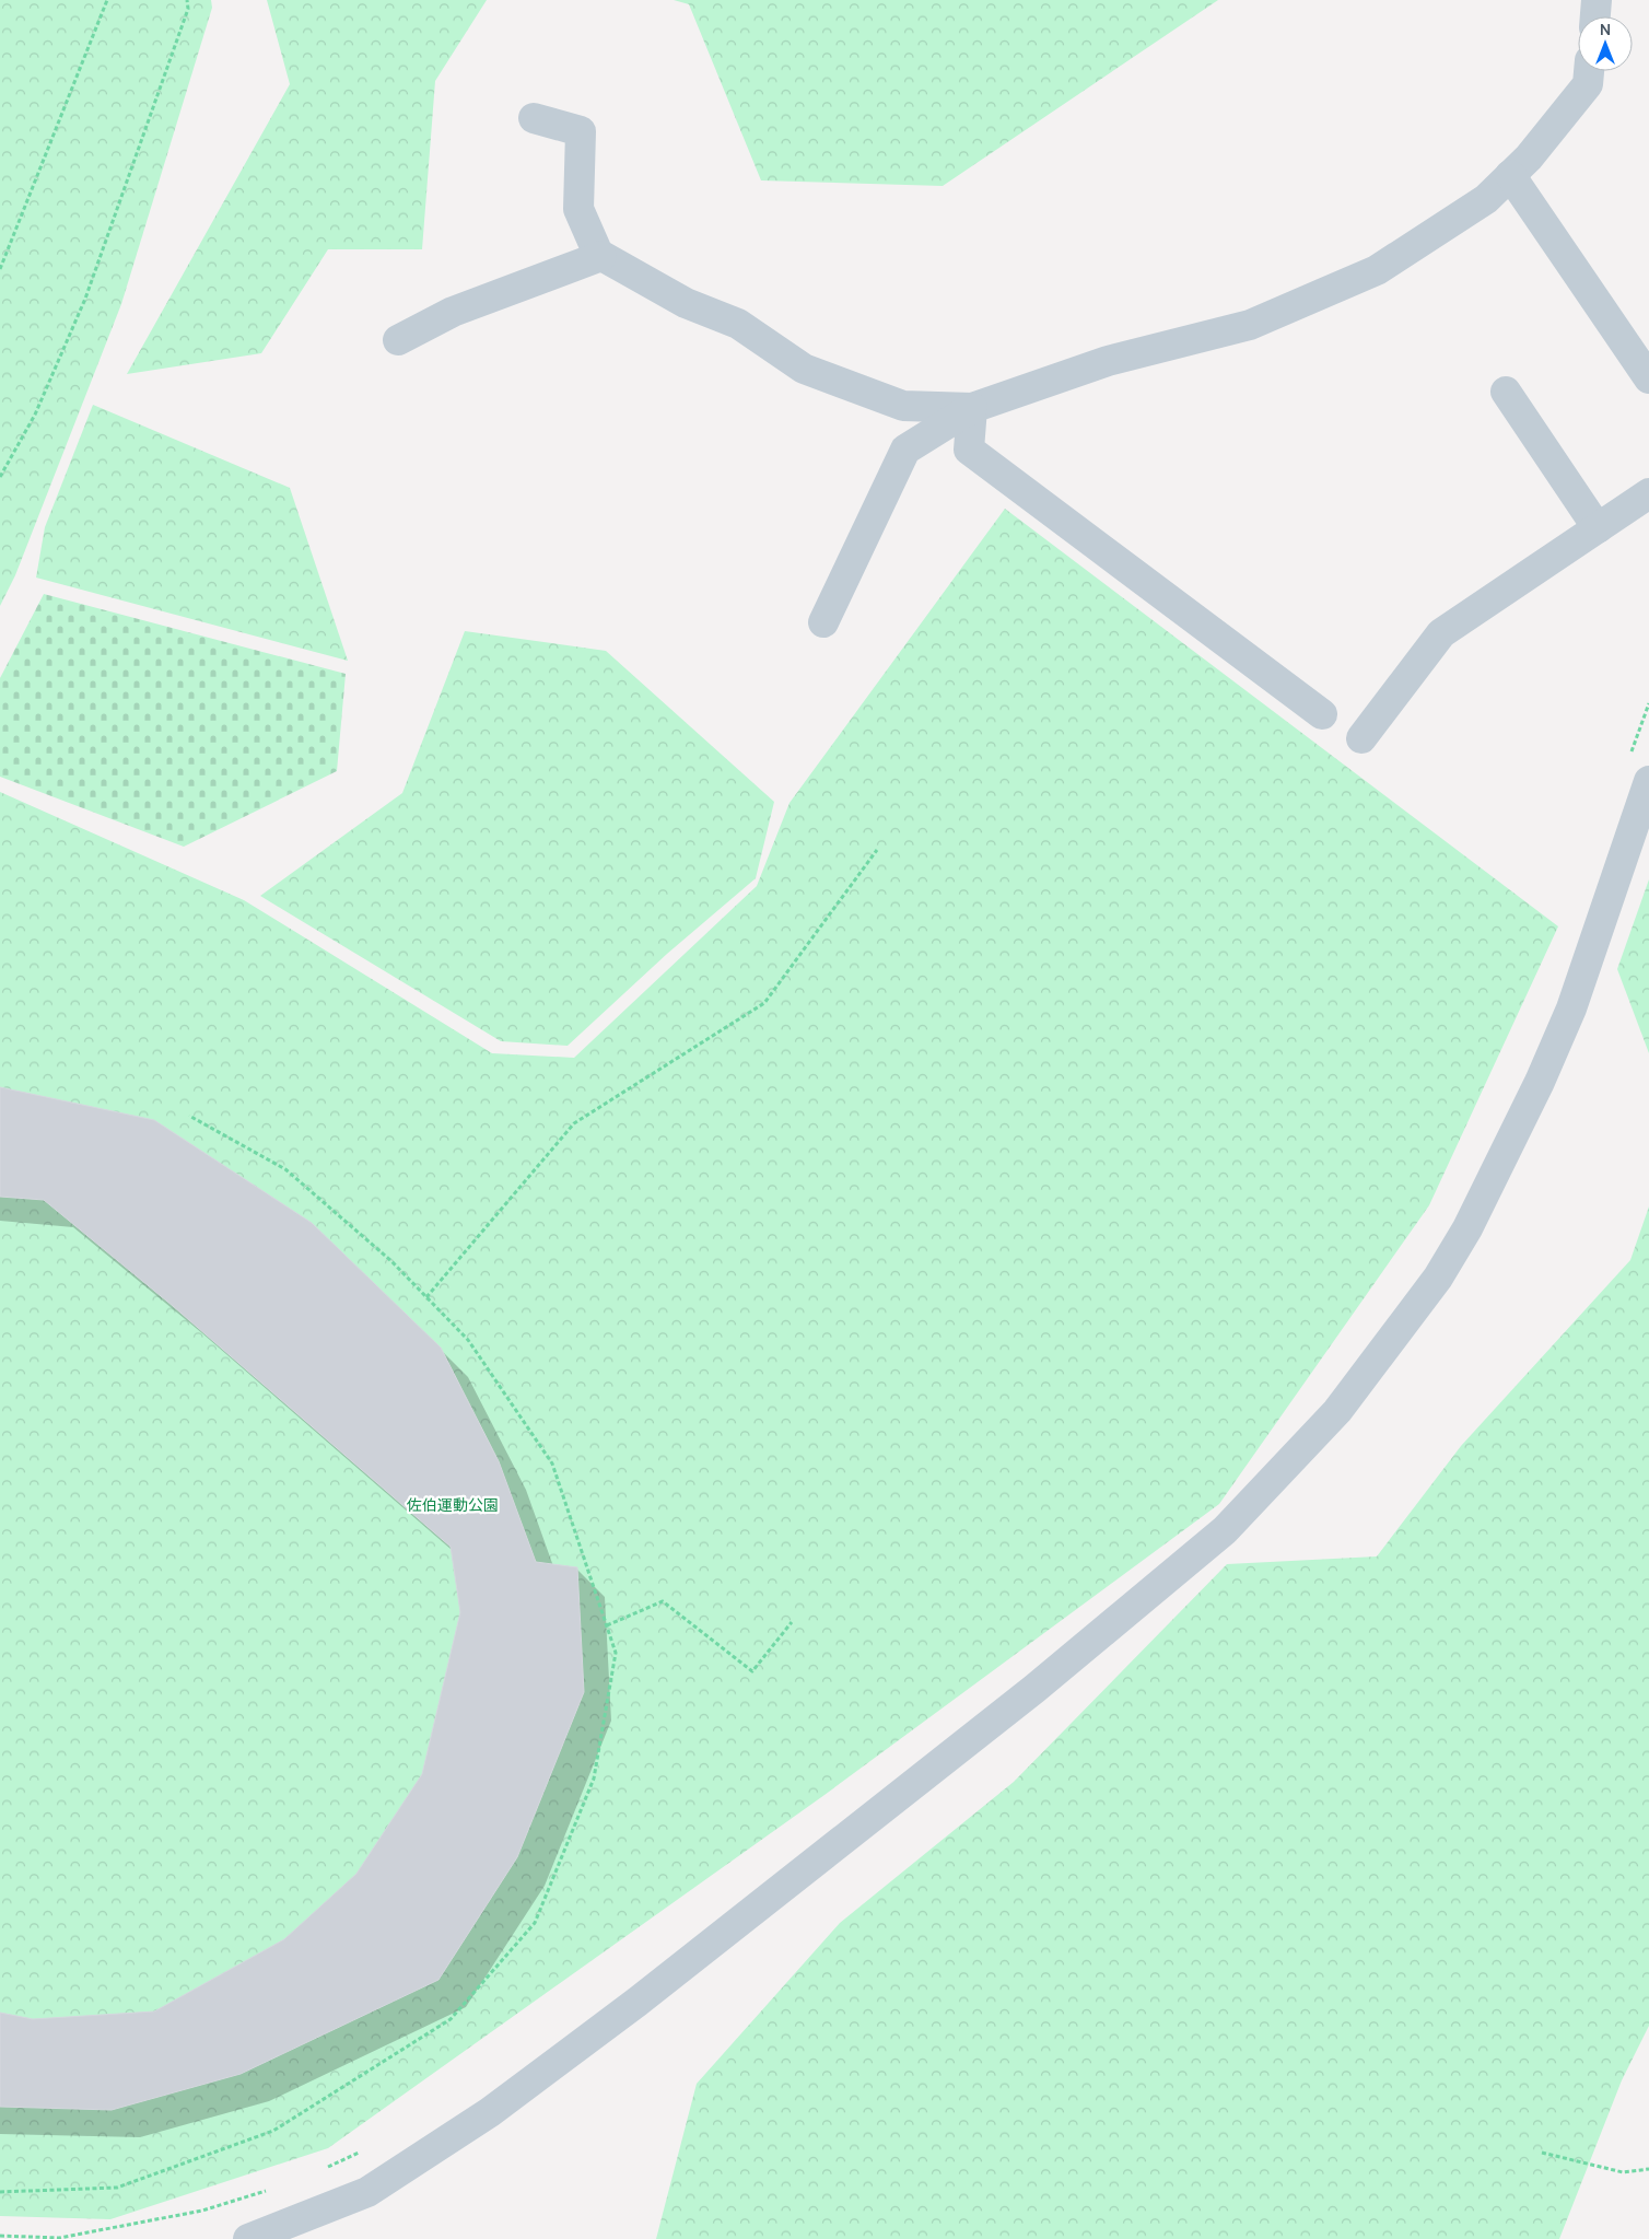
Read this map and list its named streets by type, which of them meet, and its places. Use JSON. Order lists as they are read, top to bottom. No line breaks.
{"parks":["佐伯運動公園"],"north":"top"}
